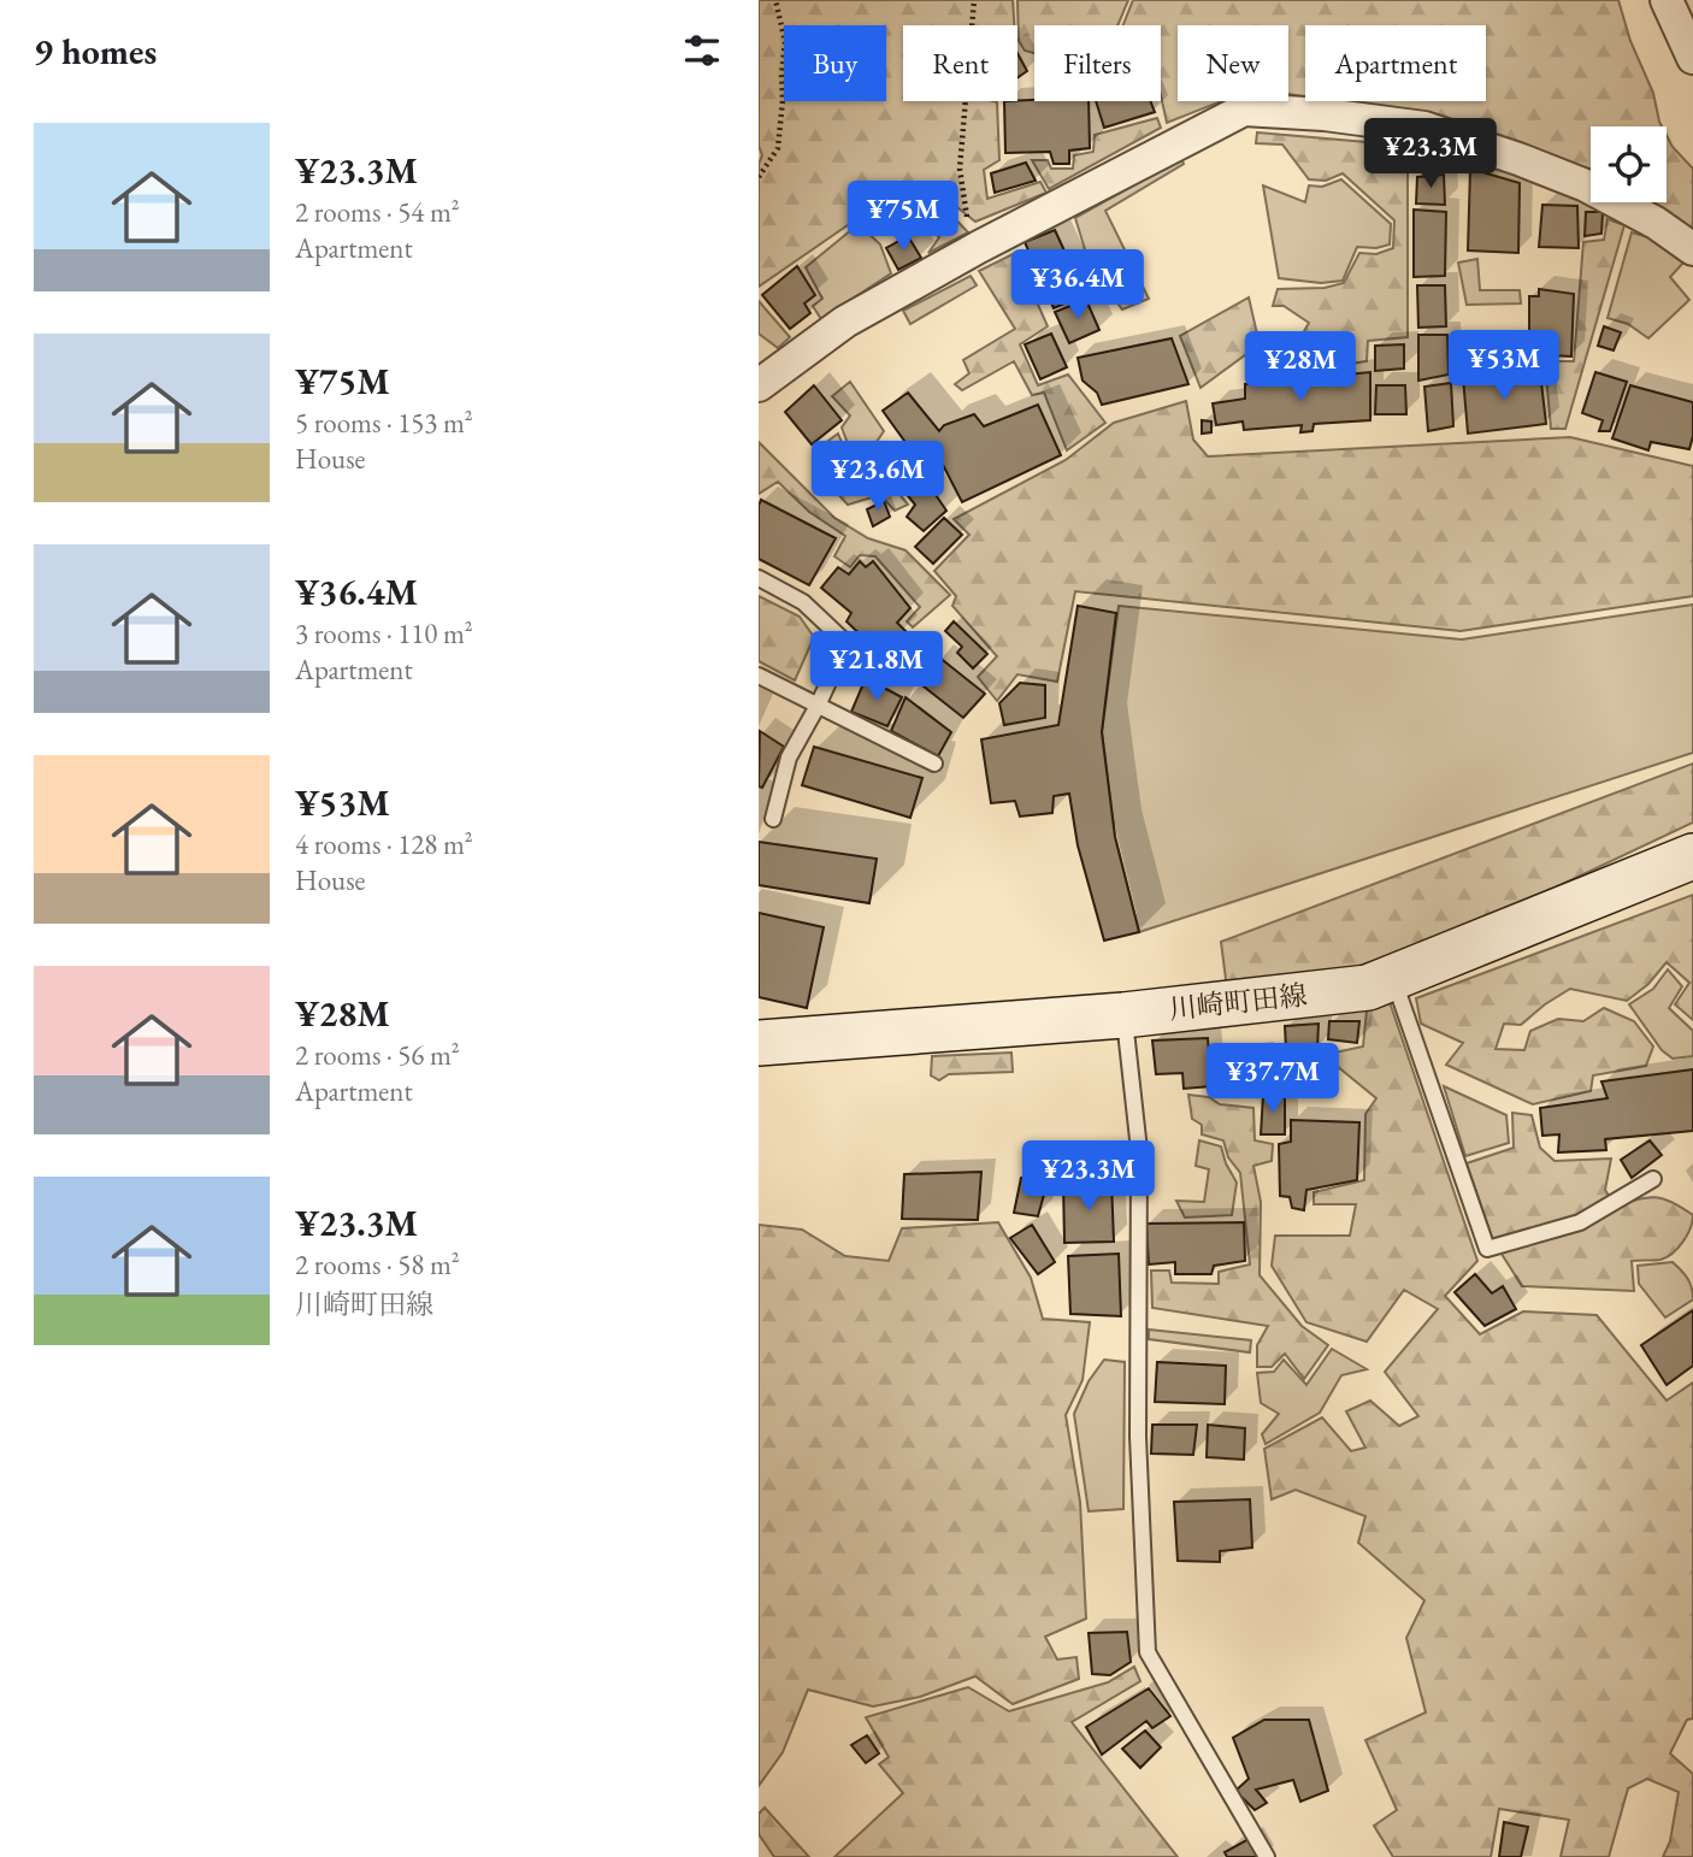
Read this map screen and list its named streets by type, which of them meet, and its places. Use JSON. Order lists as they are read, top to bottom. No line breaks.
{"streets":{"main road":["川崎町田線"]},"page":{"heading":"9 homes","chip":["Buy","Rent","Filters","New","Apartment"],"list":[{"name":"¥23.3M","note":"2 rooms · 54 m² · Apartment"},{"name":"¥75M","note":"5 rooms · 153 m² · House"},{"name":"¥36.4M","note":"3 rooms · 110 m² · Apartment"},{"name":"¥53M","note":"4 rooms · 128 m² · House"},{"name":"¥28M","note":"2 rooms · 56 m² · Apartment"},{"name":"¥23.3M","note":"2 rooms · 58 m² · 川崎町田線"}],"price":["¥23.3M","¥75M","¥36.4M","¥53M","¥28M","¥23.6M","¥21.8M","¥37.7M","¥23.3M"]}}
